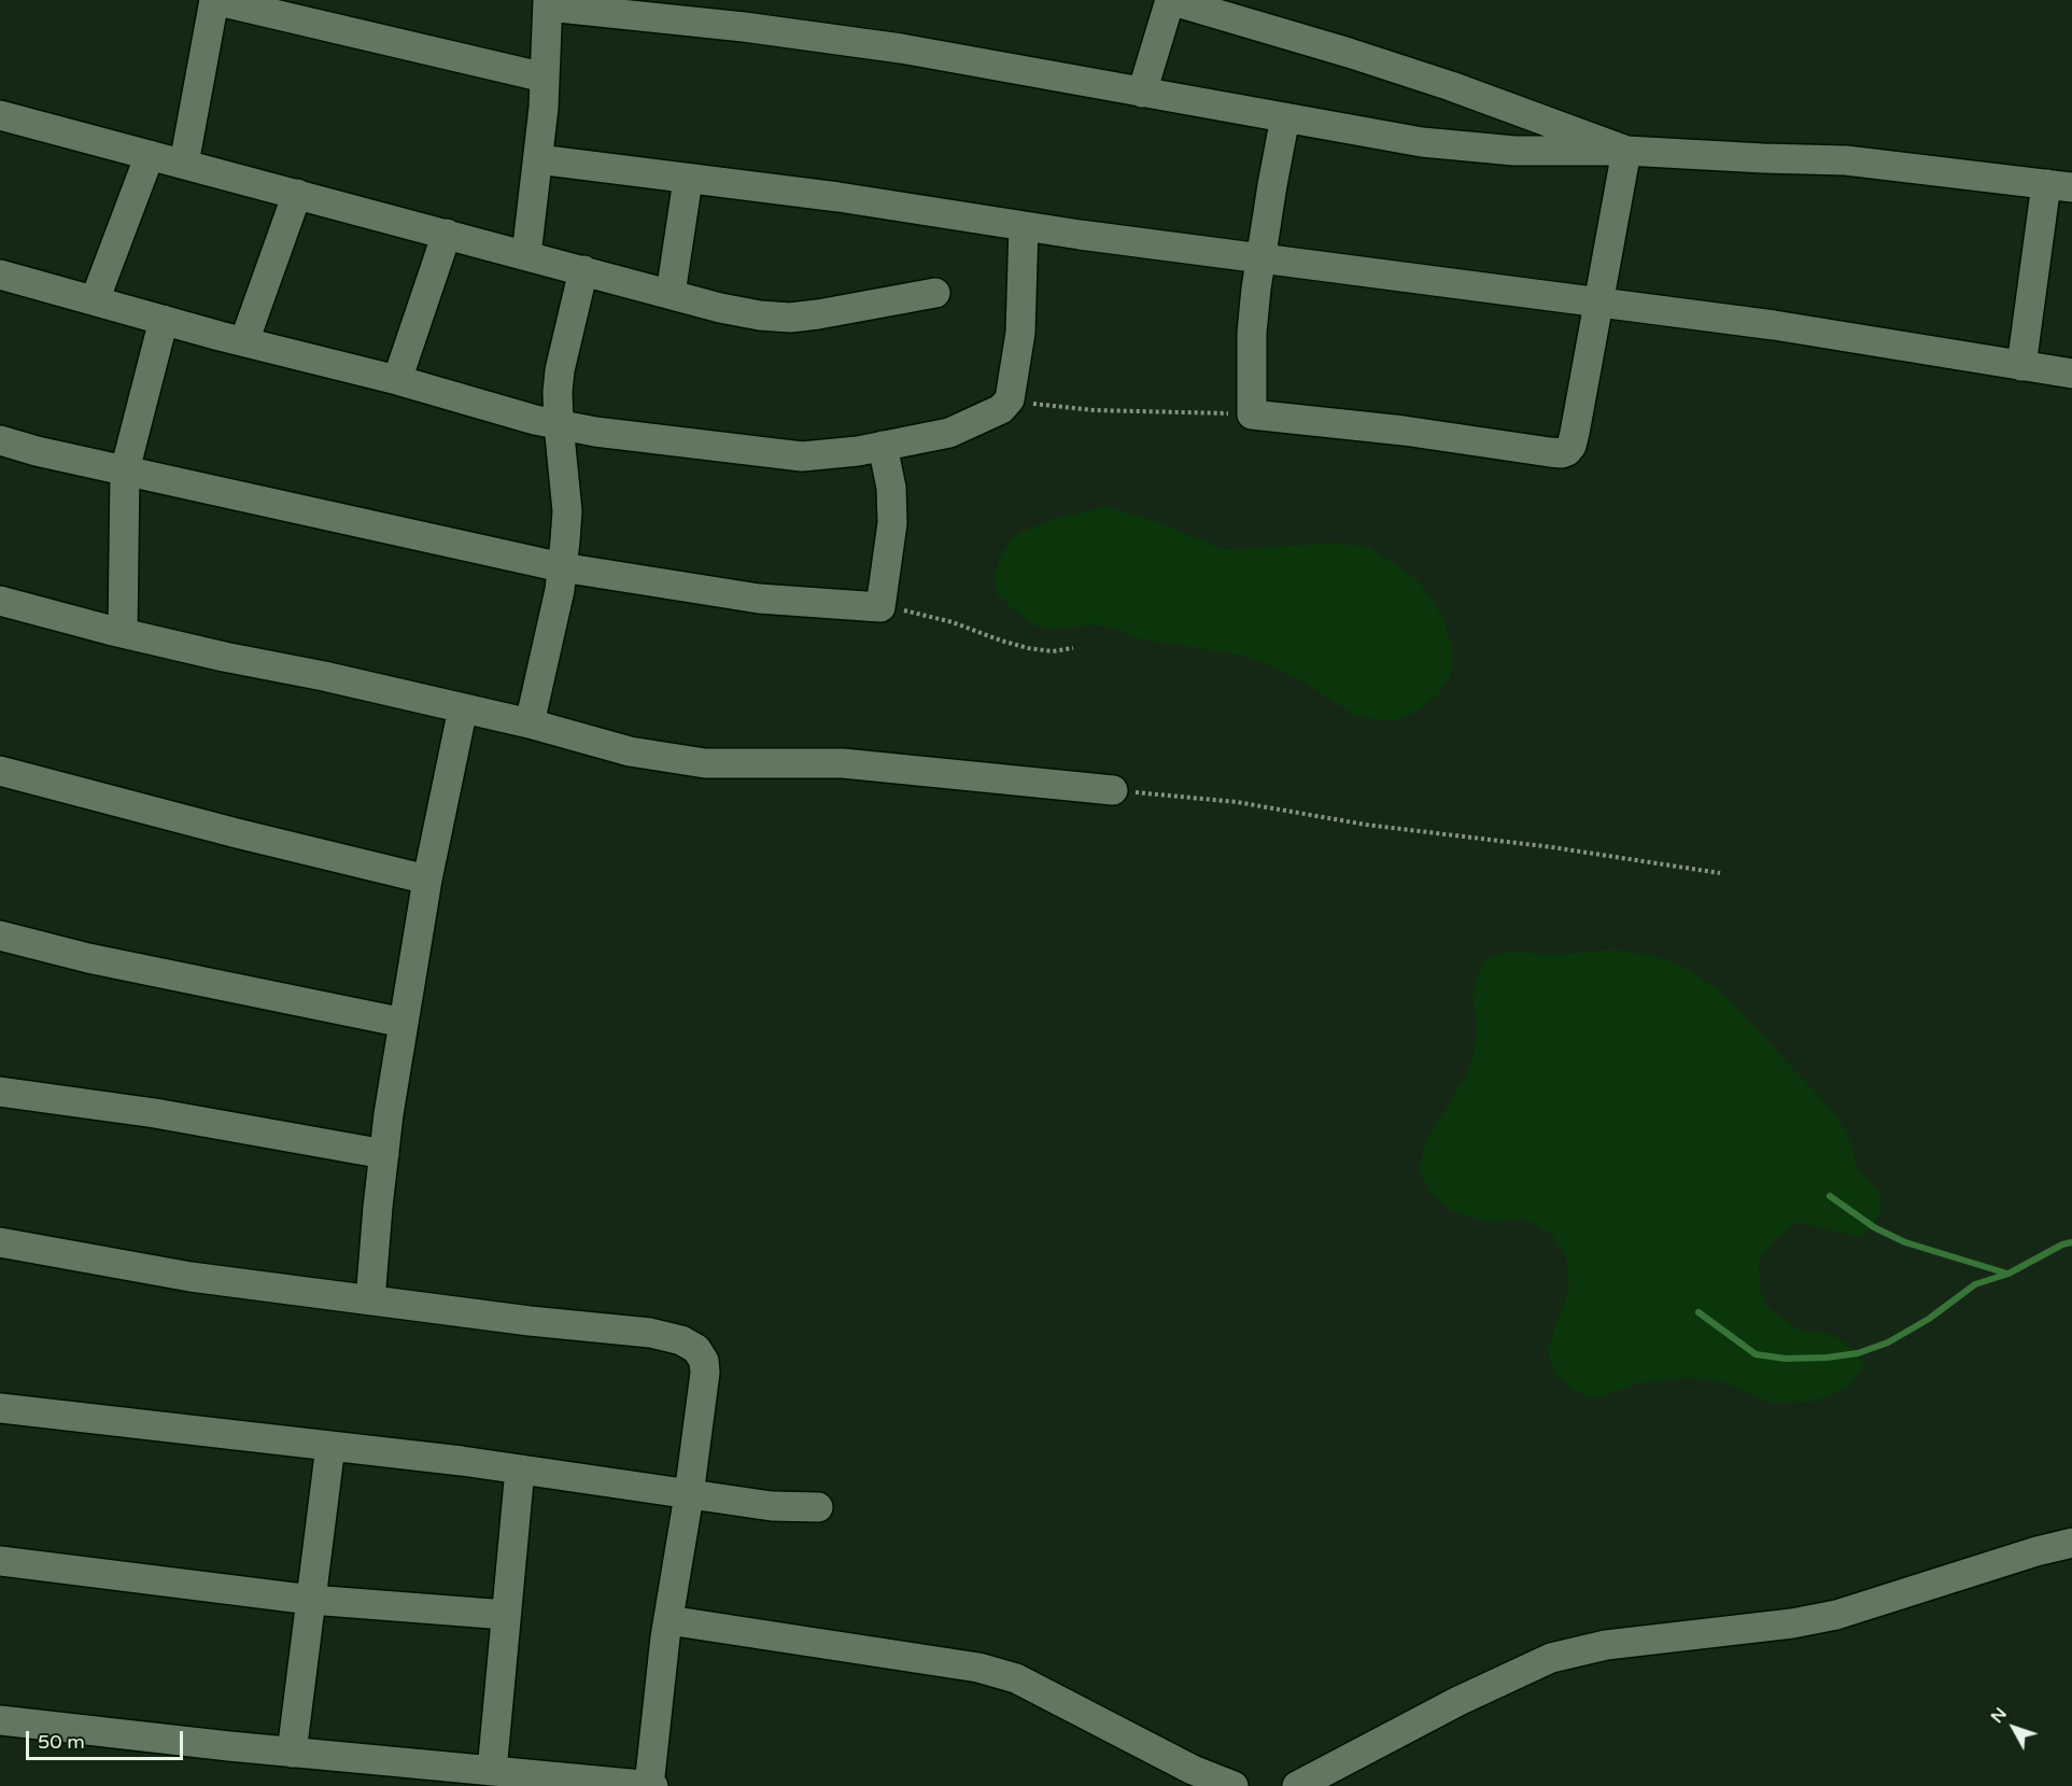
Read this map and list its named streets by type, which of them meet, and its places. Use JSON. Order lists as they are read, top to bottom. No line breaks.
{"scale_bar":"50 m","north":"top left"}
